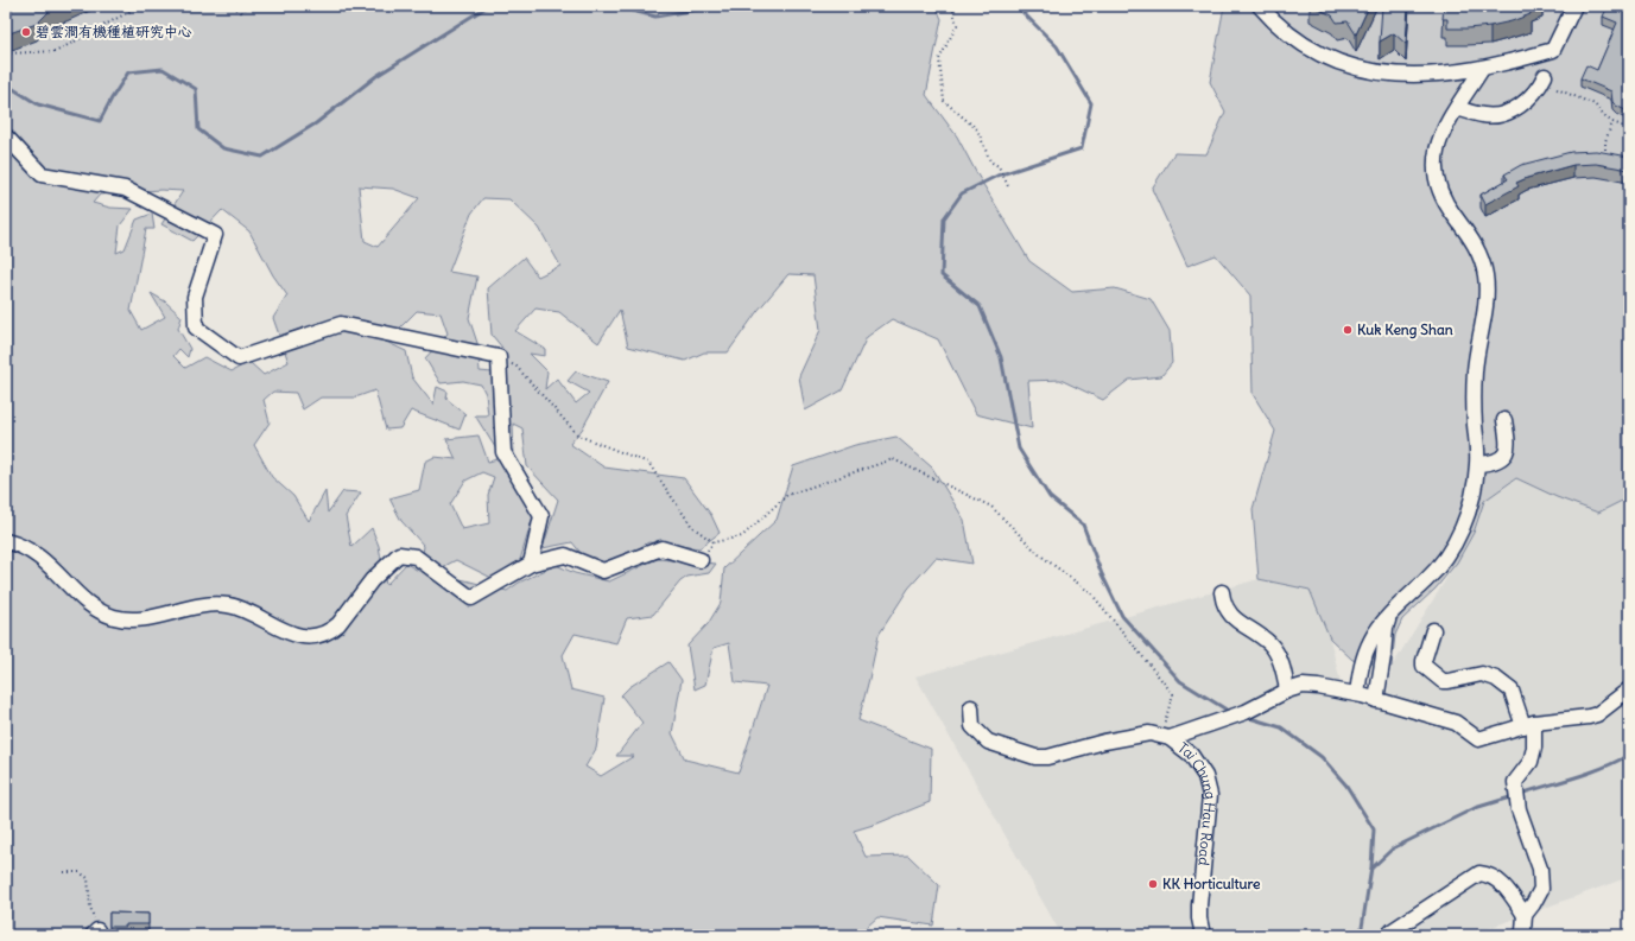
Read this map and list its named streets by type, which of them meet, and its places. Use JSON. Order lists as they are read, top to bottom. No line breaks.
{"streets":{"street":["Tai Chung Hau Road"]},"places":["碧雲澗有機種植研究中心","Kuk Keng Shan","KK Horticulture"]}
